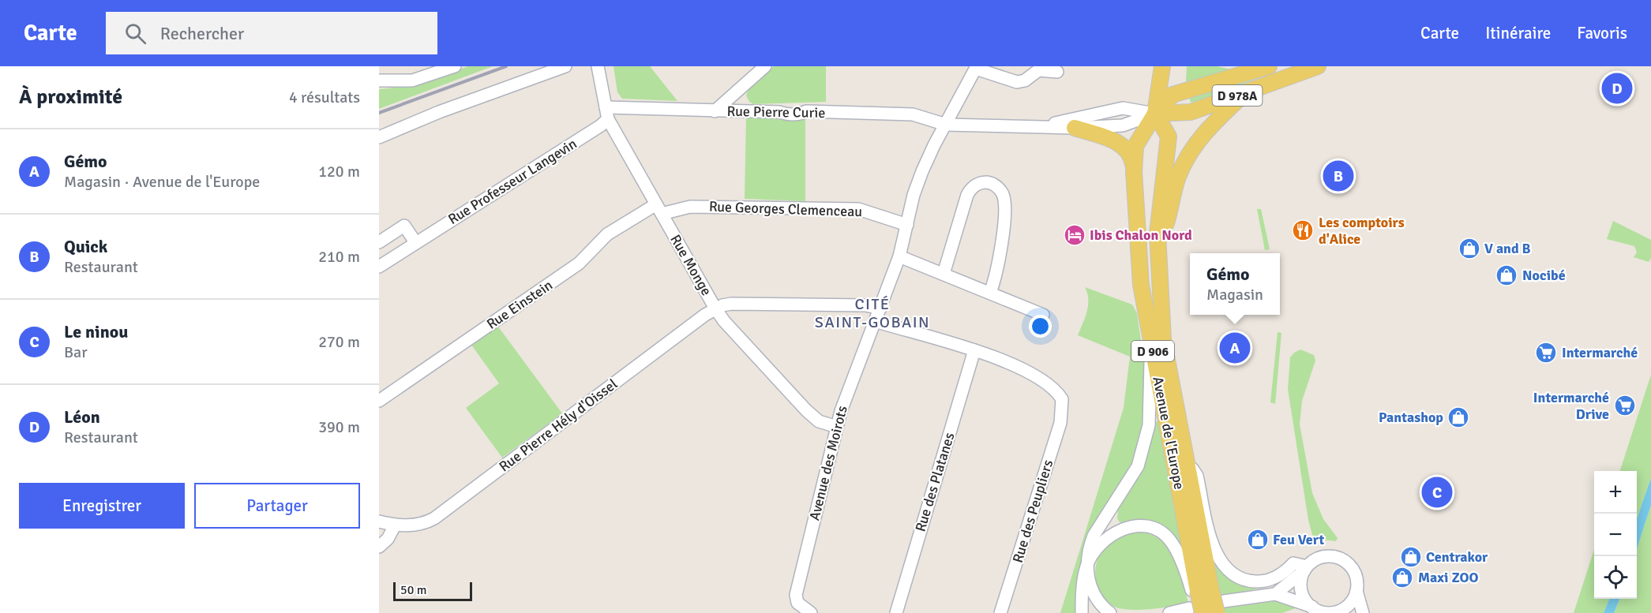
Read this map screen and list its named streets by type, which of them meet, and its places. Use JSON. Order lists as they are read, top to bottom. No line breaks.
{"streets":{"main road":["D 978A","D 906","Avenue de l'Europe"],"street":["Rue Pierre Curie","Rue Professeur Langevin","Rue Georges Clemenceau","Rue Monge","Rue Einstein","Rue Pierre Hély d'Oissel","Avenue des Moirots","Rue des Platanes","Rue des Peupliers"]},"crossings":[["D 978A","D 906"],["D 978A","Avenue de l'Europe"],["Rue Pierre Curie","Rue Professeur Langevin"],["Rue Pierre Curie","Rue Monge"],["Rue Pierre Curie","Avenue des Moirots"],["Rue Professeur Langevin","Rue Monge"],["Rue Georges Clemenceau","Rue Monge"],["Rue Georges Clemenceau","Rue Einstein"],["Rue Georges Clemenceau","Avenue des Moirots"],["Rue Monge","Rue Einstein"],["Rue Monge","Rue Pierre Hély d'Oissel"],["Rue Monge","Avenue des Moirots"],["D 906","Avenue de l'Europe"],["Rue des Platanes","Rue des Peupliers"]],"districts":["CITÉ SAINT-GOBAIN"],"places":{"restaurant":["Les comptoirs d'Alice"],"hotel":["Ibis Chalon Nord"],"shop":["V and B","Nocibé","Pantashop","Feu Vert","Centrakor","Maxi ZOO"],"supermarket":["Intermarché","Intermarché Drive"]},"scale_bar":"50 m","page":{"header":"Carte","search":"Rechercher","nav":["Carte","Itinéraire","Favoris"],"heading":["À proximité","4 résultats"],"pins":["D","B","A","C"],"list":[{"mark":"A","name":"Gémo","note":"Magasin · Avenue de l'Europe","value":"120 m"},{"mark":"B","name":"Quick","note":"Restaurant","value":"210 m"},{"mark":"C","name":"Le ninou","note":"Bar","value":"270 m"},{"mark":"D","name":"Léon","note":"Restaurant","value":"390 m"}],"popup":["Gémo","Magasin"],"buttons":["Enregistrer","Partager"],"map_buttons":["+","−"],"scale":"50 m"}}
